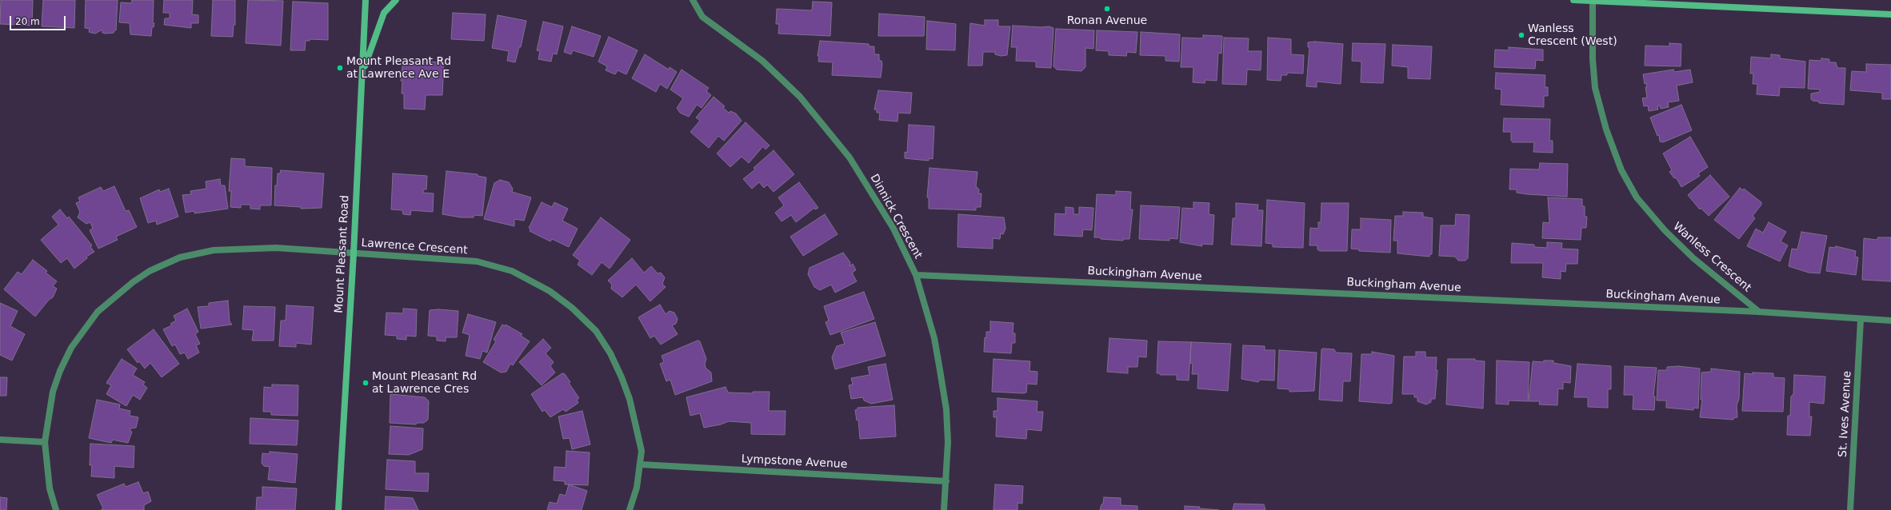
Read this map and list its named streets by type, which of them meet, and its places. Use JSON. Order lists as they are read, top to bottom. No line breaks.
{"streets":{"main road":["Mount Pleasant Road"],"street":["Dinnick Crescent","Lawrence Crescent","Wanless Crescent","Buckingham Avenue","St. Ives Avenue","Lympstone Avenue"]},"crossings":[["Dinnick Crescent","Buckingham Avenue"],["Dinnick Crescent","Lympstone Avenue"],["Lawrence Crescent","Mount Pleasant Road"],["Lawrence Crescent","Lympstone Avenue"],["Wanless Crescent","Buckingham Avenue"],["Buckingham Avenue","St. Ives Avenue"]],"places":["Ronan Avenue","Wanless Crescent (West)","Mount Pleasant Rd at Lawrence Ave E","Mount Pleasant Rd at Lawrence Cres"],"scale_bar":"20 m"}
